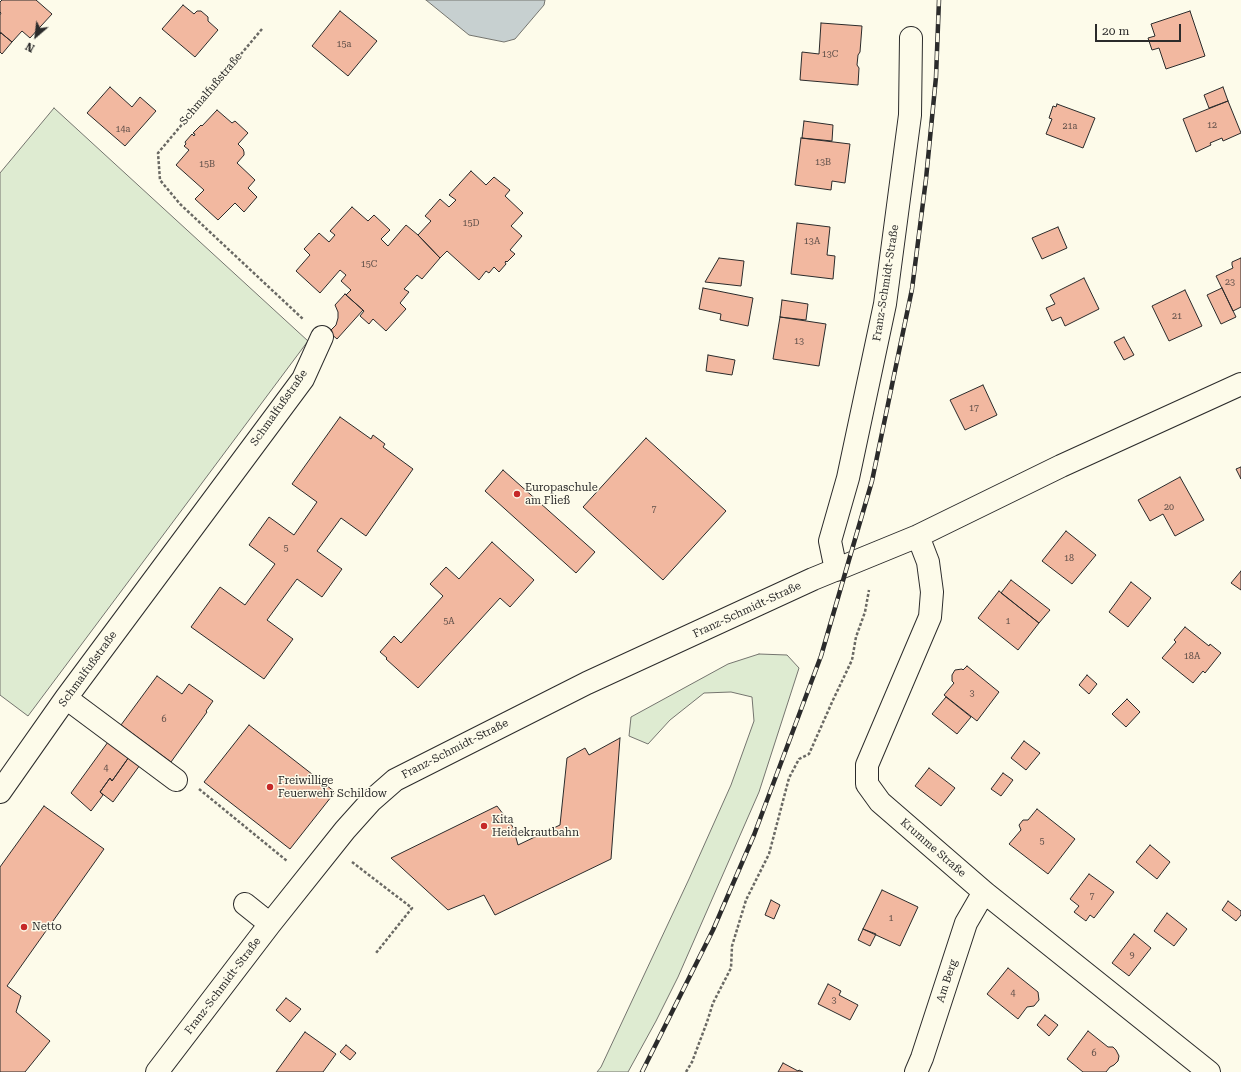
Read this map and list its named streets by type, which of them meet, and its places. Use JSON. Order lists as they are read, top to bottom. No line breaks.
{"streets":{"street":["Schmalfußstraße","Franz-Schmidt-Straße","Krumme Straße","Am Berg"]},"crossings":[["Franz-Schmidt-Straße","Krumme Straße"],["Krumme Straße","Am Berg"]],"places":["Europaschule am Fließ","Freiwillige Feuerwehr Schildow","Kita Heidekrautbahn","Netto"],"house_numbers":["15a","13C","12","21a","14a","13B","15B","15D","13A","15C","23","21","13","17","20","7","5","18","5A","1","18A","3","6","4","5","7","1","9","4","3","6"],"scale_bar":"20 m","north":"bottom left"}
